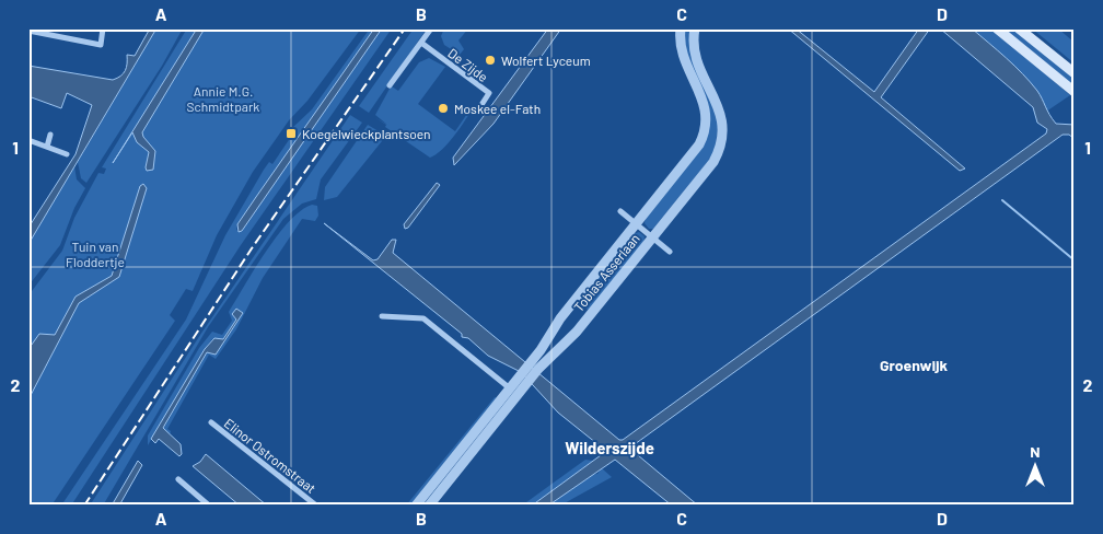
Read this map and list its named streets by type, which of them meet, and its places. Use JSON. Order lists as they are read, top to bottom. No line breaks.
{"streets":{"street":["De Zijde","Tobias Asserlaan","Elinor Ostromstraat"]},"districts":["Groenwijk","Wilderszijde"],"parks":["Annie M.G. Schmidtpark","Tuin van Floddertje"],"places":{"other":["Wolfert Lyceum","Moskee el-Fath"],"transit":["Koegelwieckplantsoen"]},"north":"top","grid":{"columns":["A","B","C","D"],"rows":["1","2"]}}
